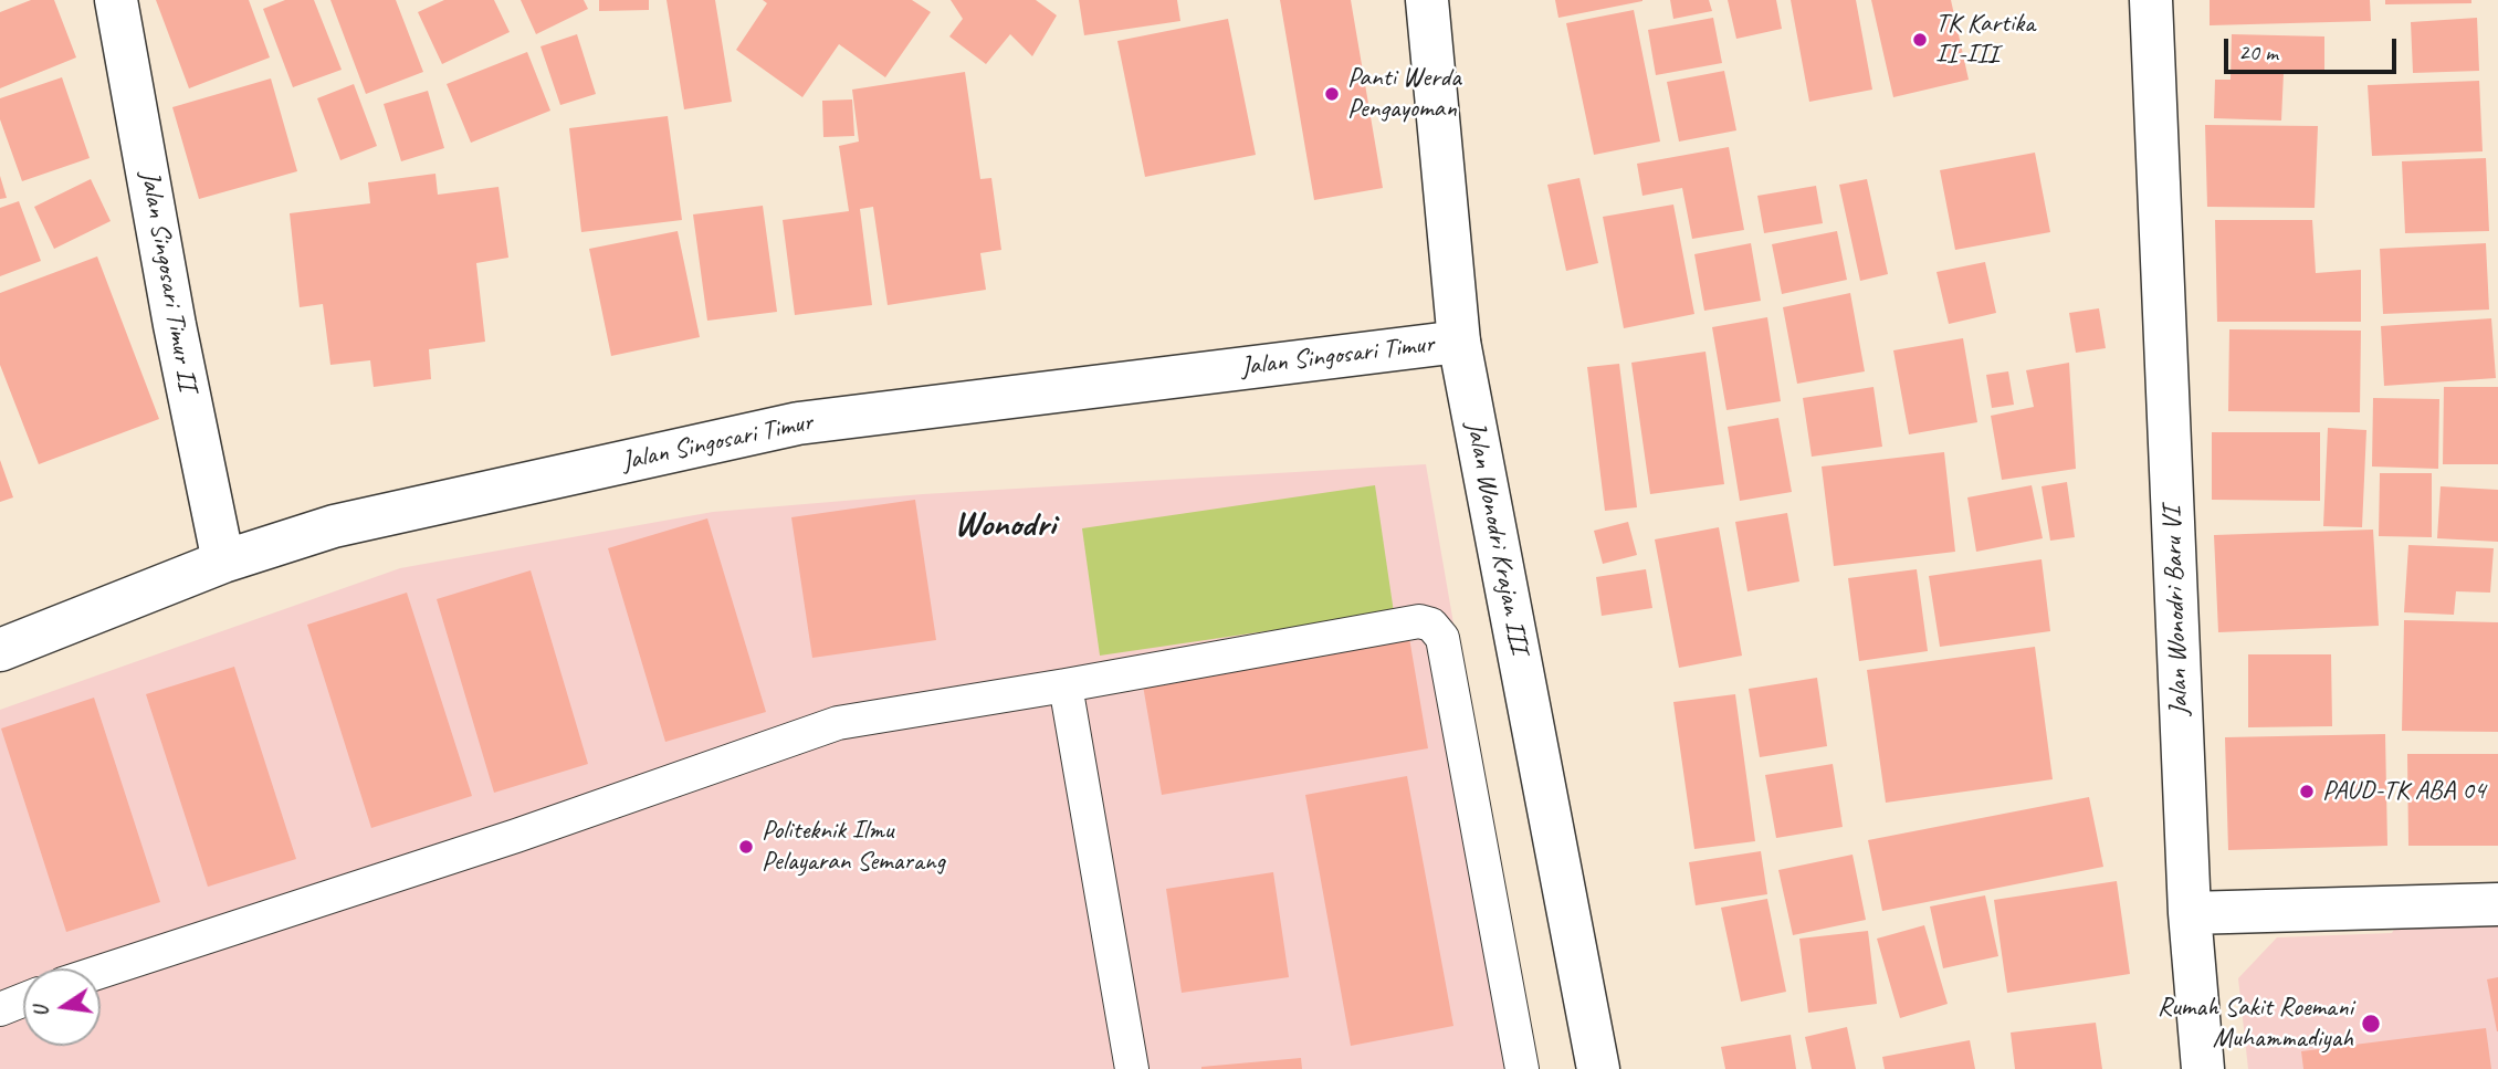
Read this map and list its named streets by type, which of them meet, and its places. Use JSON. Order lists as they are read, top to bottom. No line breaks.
{"streets":{"street":["Jalan Singosari Timur II","Jalan Singosari Timur","Jalan Wonodri Krajan III","Jalan Wonodri Baru VI"]},"crossings":[["Jalan Singosari Timur II","Jalan Singosari Timur"],["Jalan Singosari Timur","Jalan Wonodri Krajan III"]],"districts":["Wonodri"],"places":["TK Kartika II-III","Panti Werda Pengayoman","PAUD-TK ABA 04","Politeknik Ilmu Pelayaran Semarang","Rumah Sakit Roemani Muhammadiyah"],"scale_bar":"20 m","north":"left"}
